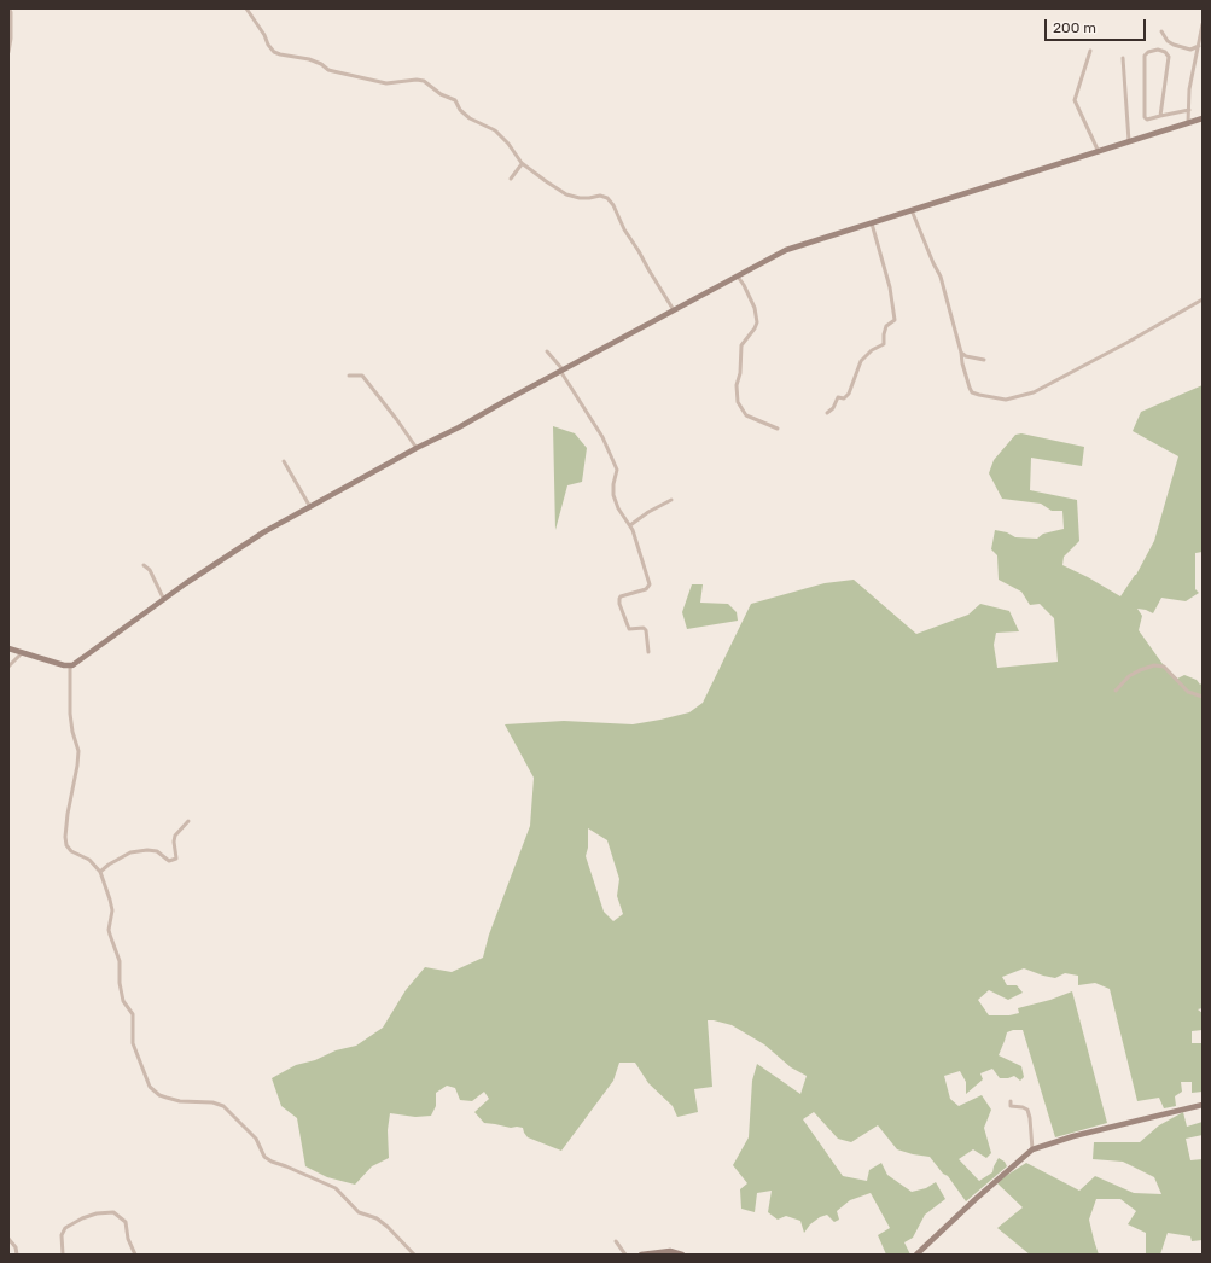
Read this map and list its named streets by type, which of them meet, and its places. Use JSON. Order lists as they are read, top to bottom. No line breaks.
{"scale_bar":"200 m"}
